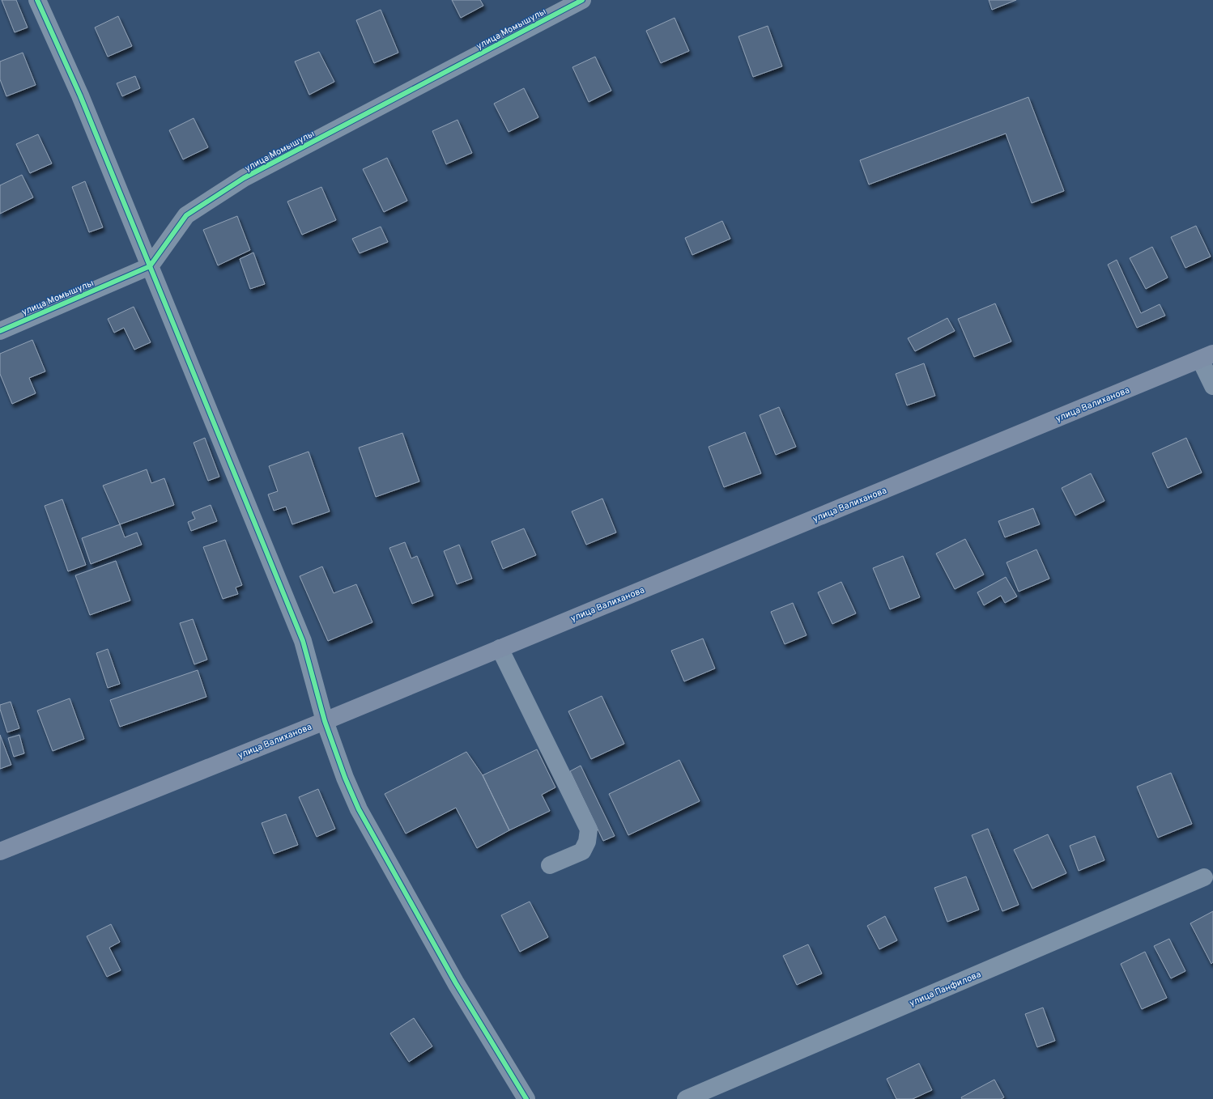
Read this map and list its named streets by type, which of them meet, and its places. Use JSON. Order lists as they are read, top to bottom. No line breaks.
{"streets":{"main road":["улица Валиханова"],"street":["улица Момышулы","улица Панфилова"]}}
